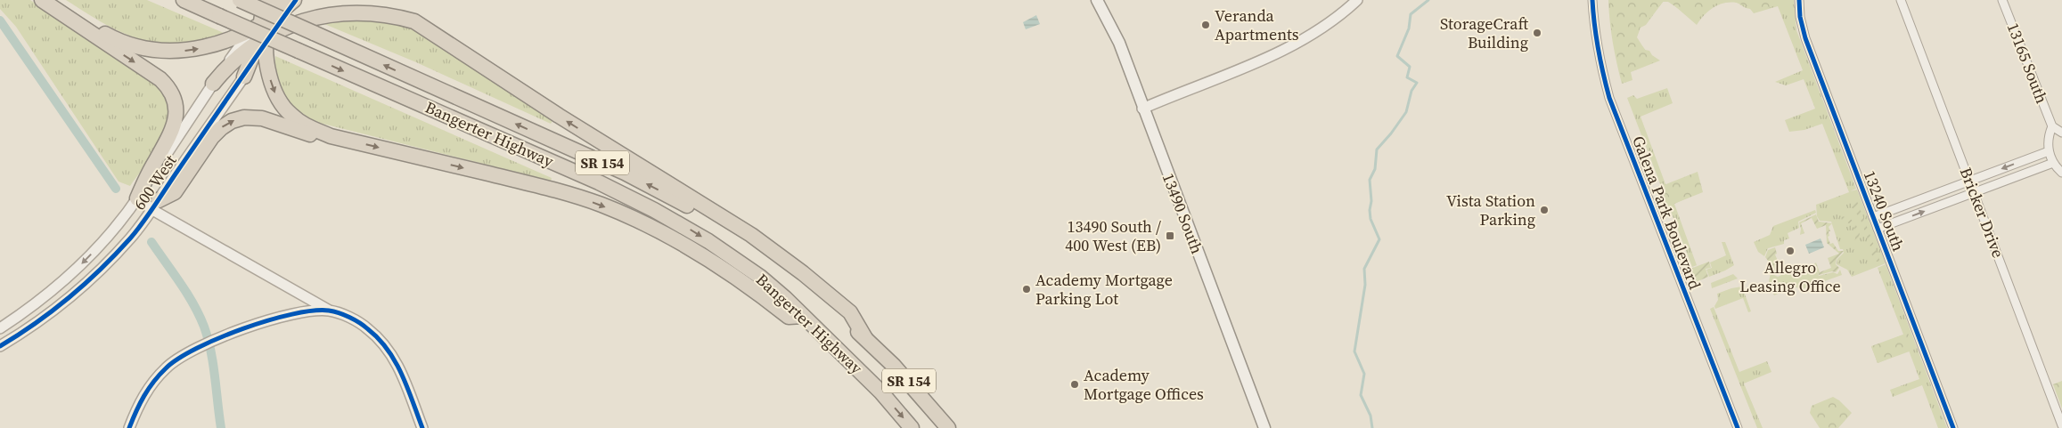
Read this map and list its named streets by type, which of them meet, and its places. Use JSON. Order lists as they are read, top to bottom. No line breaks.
{"streets":{"highway":["Bangerter Highway","SR 154"],"main road":["13490 South"],"street":["13165 South","600 West","13240 South","Galena Park Boulevard","Bricker Drive"]},"places":{"other":["Veranda Apartments","StorageCraft Building","Vista Station Parking","Allegro Leasing Office","Academy Mortgage Parking Lot","Academy Mortgage Offices"],"transit":["13490 South / 400 West (EB)"]}}
